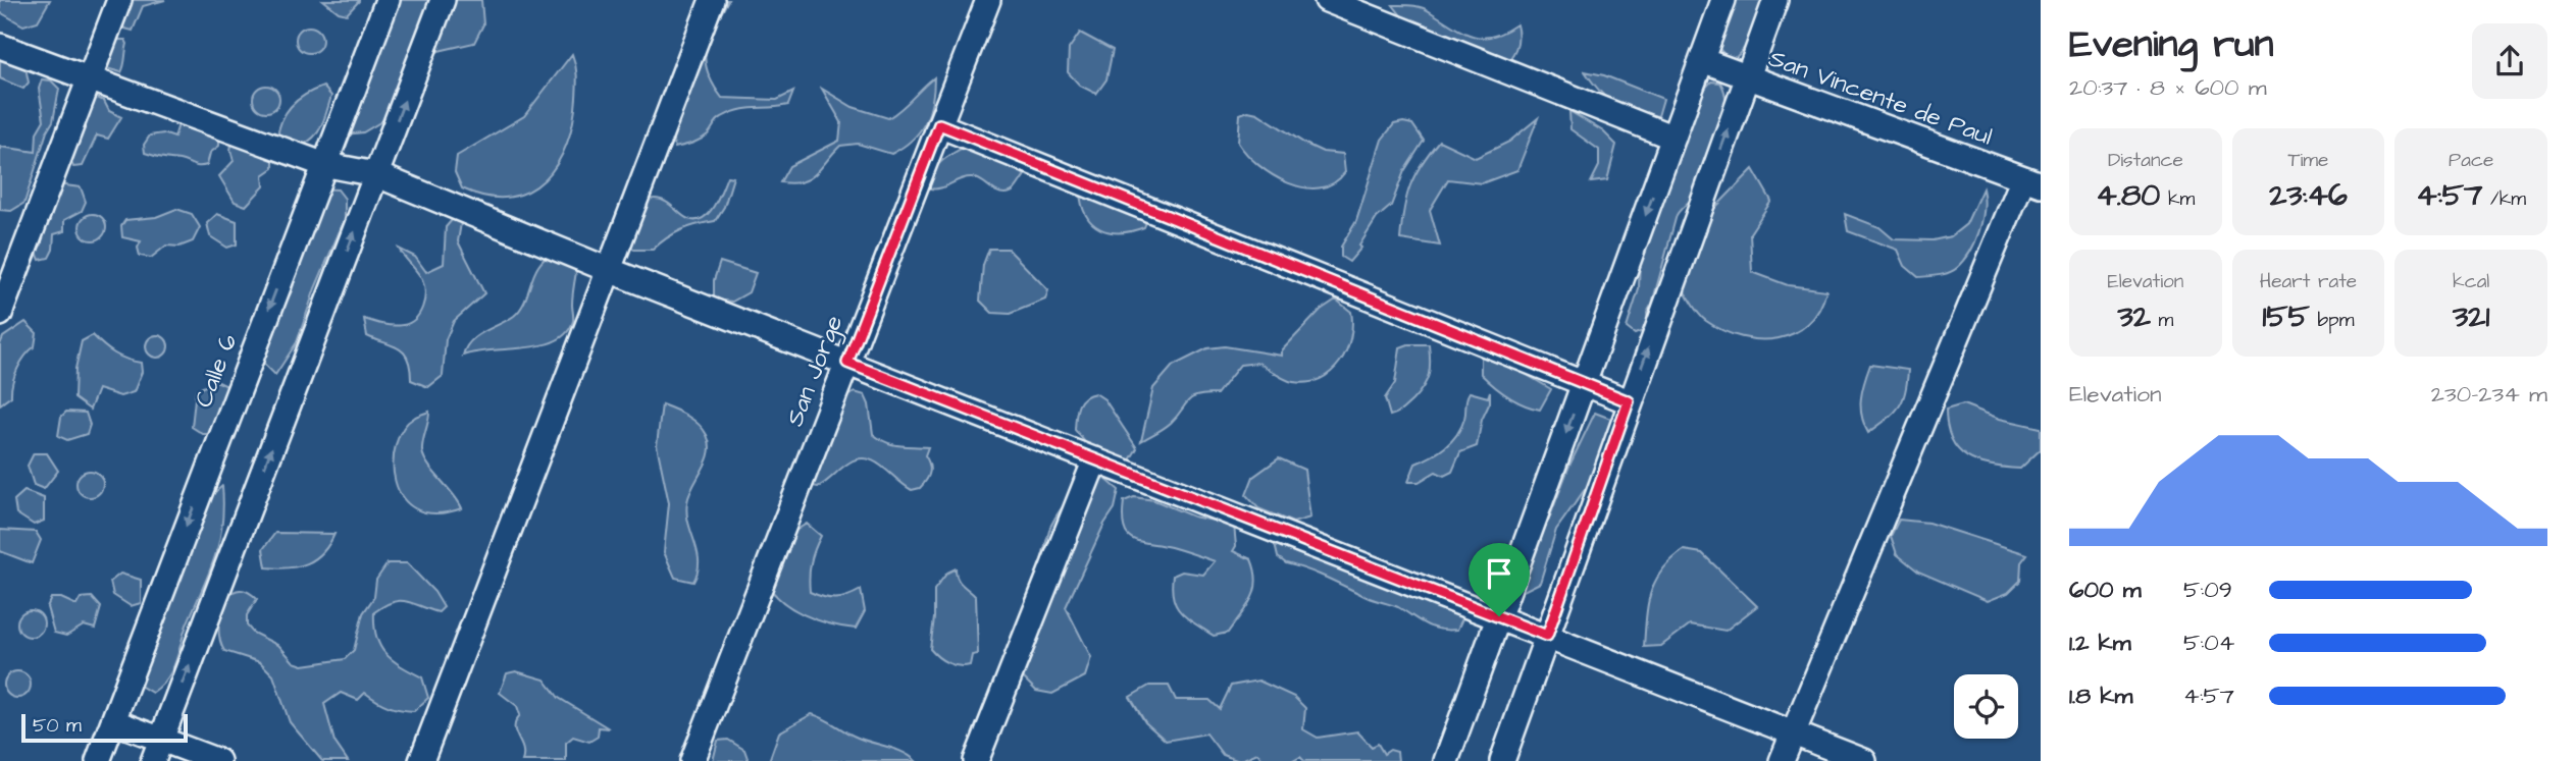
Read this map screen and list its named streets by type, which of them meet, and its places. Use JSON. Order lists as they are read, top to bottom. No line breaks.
{"streets":{"street":["San Vincente de Paul","Calle 6","San Jorge"]},"scale_bar":"50 m","page":{"heading":["Evening run","20:37 · 8 × 600 m"],"stats":[["Distance","4.80 km"],["Time","23:46"],["Pace","4:57 /km"],["Elevation","32 m"],["Heart rate","155 bpm"],["kcal","321"]],"chart":["Elevation","230–234 m"],"list":[{"name":"600 m","note":"5:09"},{"name":"1.2 km","note":"5:04"},{"name":"1.8 km","note":"4:57"}],"scale":"50 m"}}
